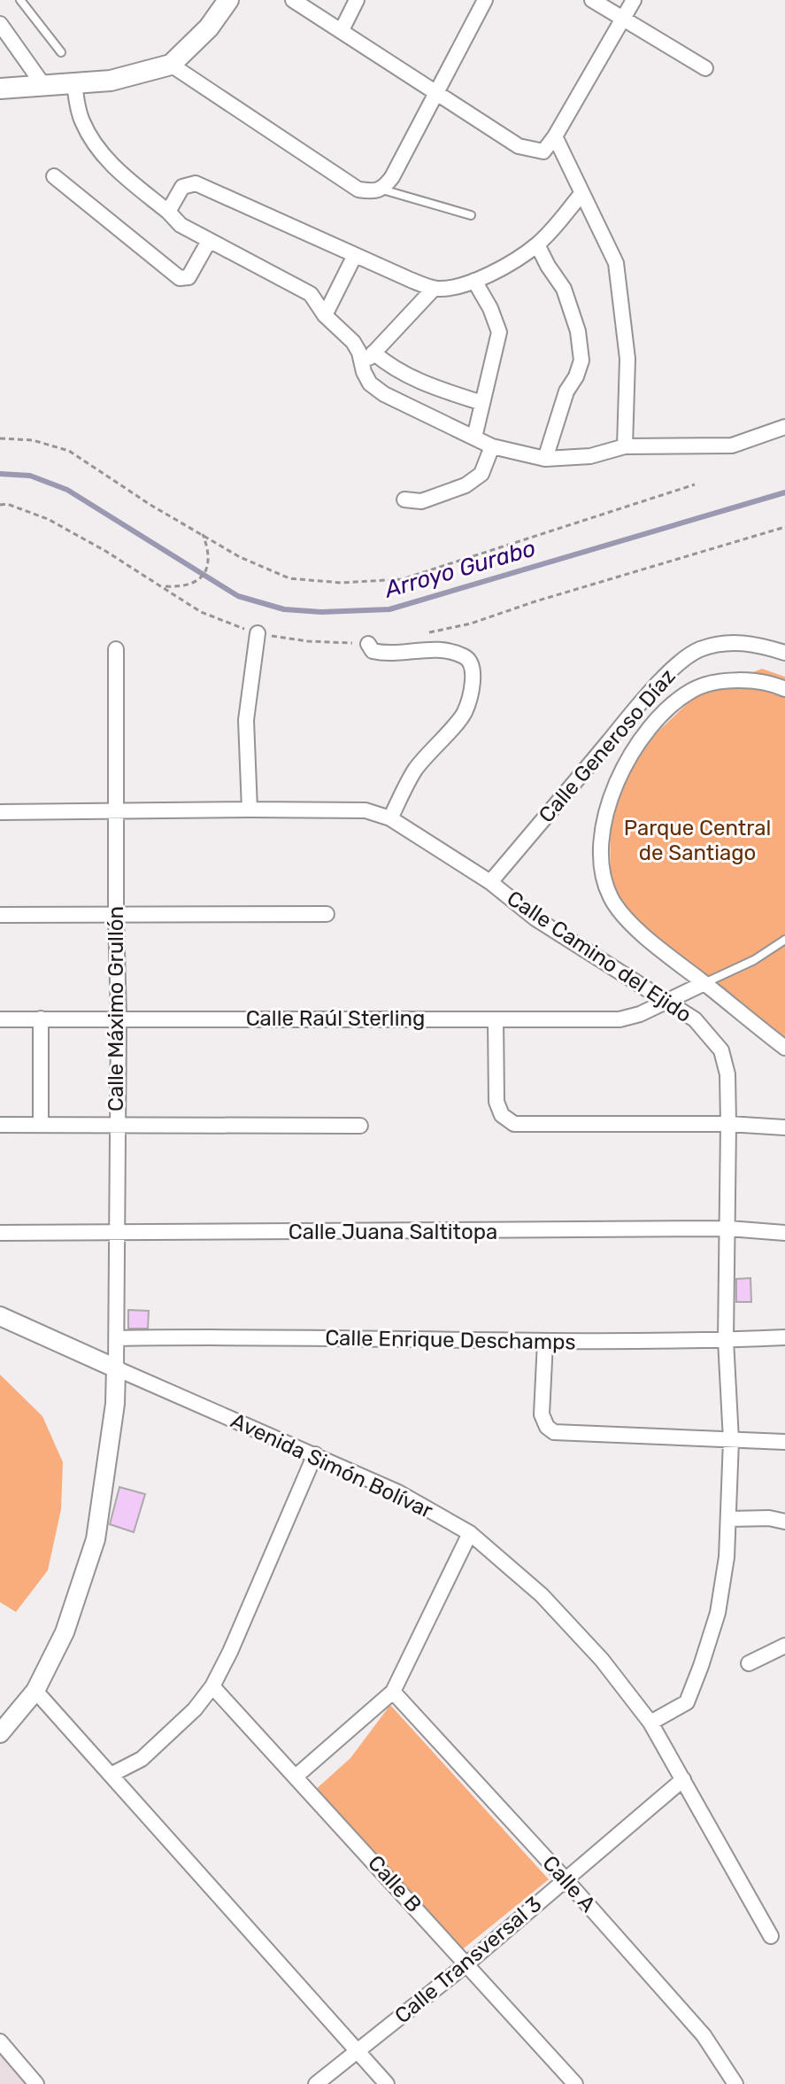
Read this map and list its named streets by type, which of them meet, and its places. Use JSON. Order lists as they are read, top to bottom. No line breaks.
{"streets":{"street":["Calle Generoso Díaz","Calle Camino del Ejido","Calle Máximo Grullón","Calle Raúl Sterling","Calle Juana Saltitopa","Calle Enrique Deschamps","Avenida Simón Bolívar","Calle B","Calle A","Calle Transversal 3"]},"crossings":[["Calle Generoso Díaz","Calle Camino del Ejido"],["Calle Camino del Ejido","Calle Máximo Grullón"],["Calle Camino del Ejido","Calle Raúl Sterling"],["Calle Camino del Ejido","Calle Juana Saltitopa"],["Calle Camino del Ejido","Calle Enrique Deschamps"],["Calle Camino del Ejido","Avenida Simón Bolívar"],["Calle Máximo Grullón","Calle Raúl Sterling"],["Calle Máximo Grullón","Calle Juana Saltitopa"],["Calle Máximo Grullón","Calle Enrique Deschamps"],["Calle Máximo Grullón","Avenida Simón Bolívar"],["Avenida Simón Bolívar","Calle Transversal 3"],["Calle B","Calle Transversal 3"],["Calle A","Calle Transversal 3"]],"water":["Arroyo Gurabo"],"parks":["Parque Central de Santiago"]}
